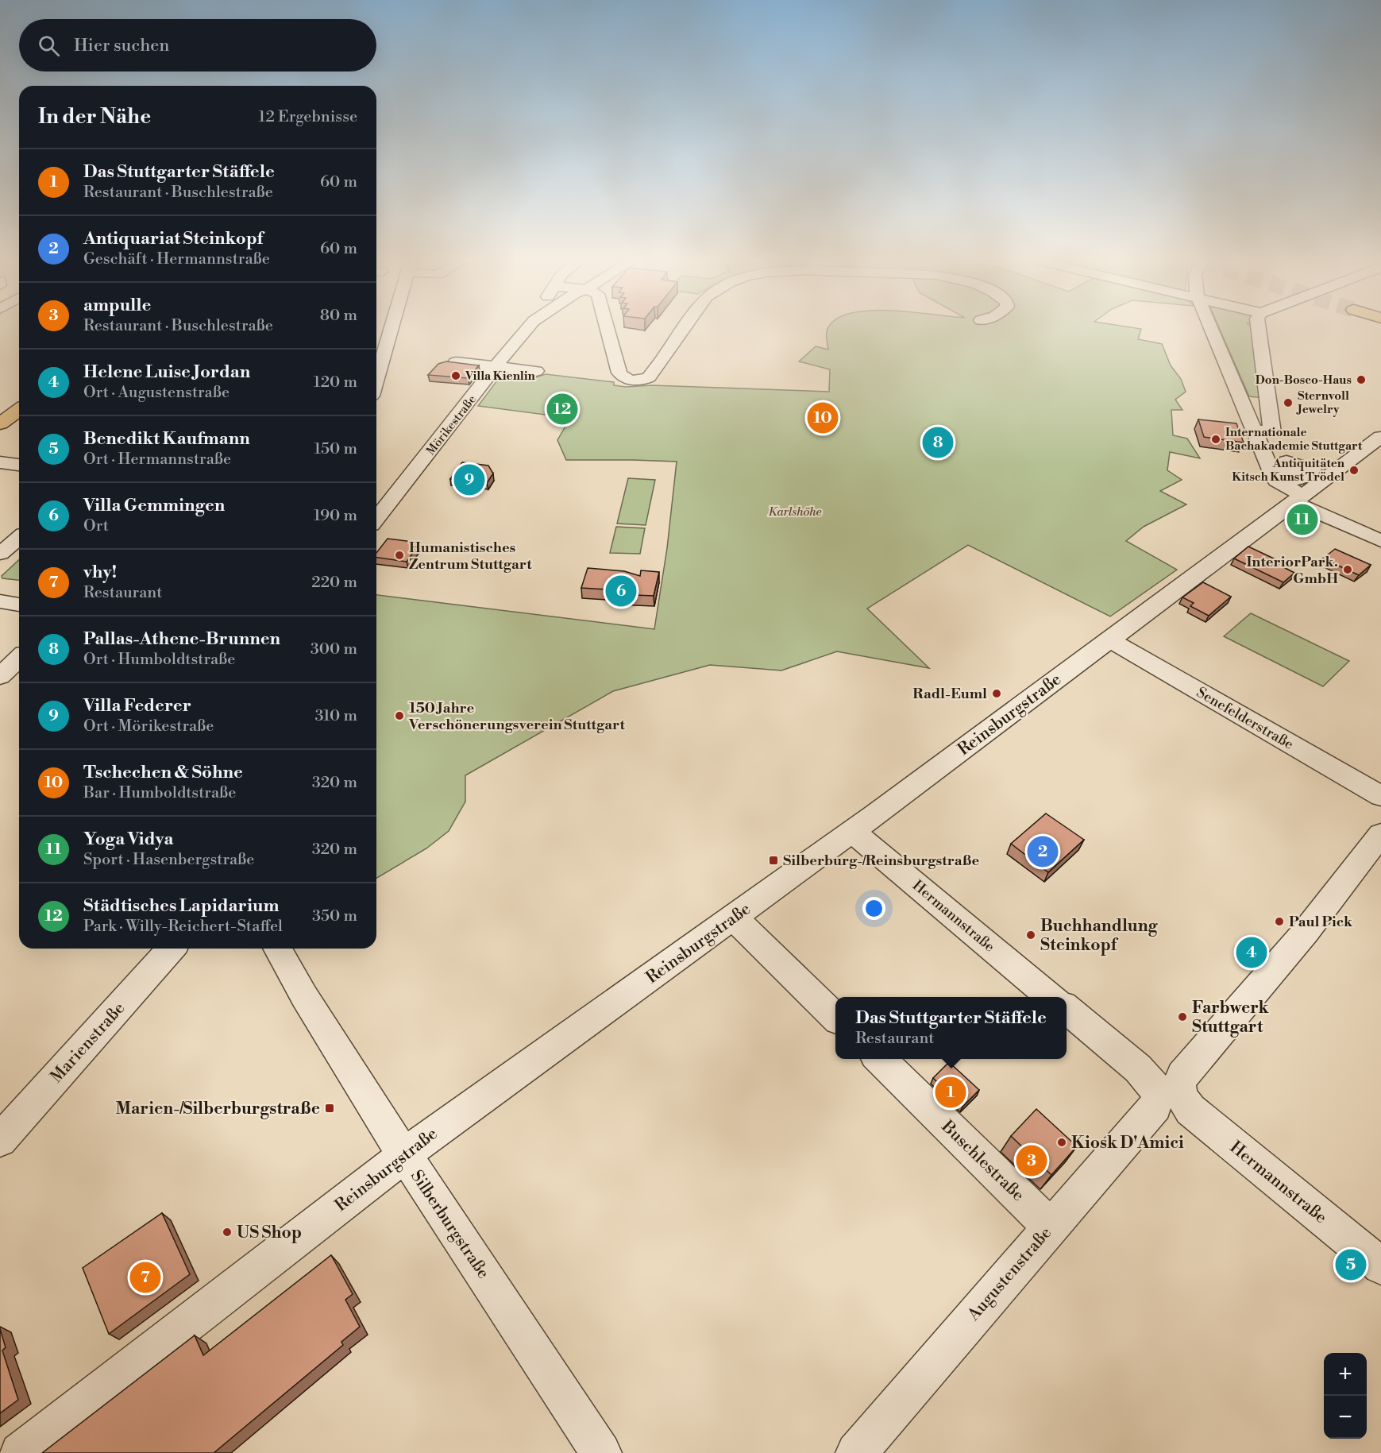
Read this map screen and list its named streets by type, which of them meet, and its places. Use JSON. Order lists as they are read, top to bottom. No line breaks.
{"streets":{"street":["Mörikestraße","Reinsburgstraße","Senefelderstraße","Hermannstraße","Marienstraße","Buschlestraße","Silberburgstraße","Augustenstraße"]},"crossings":[["Reinsburgstraße","Senefelderstraße"],["Reinsburgstraße","Hermannstraße"],["Reinsburgstraße","Silberburgstraße"],["Hermannstraße","Augustenstraße"],["Buschlestraße","Augustenstraße"]],"parks":["Karlshöhe"],"places":{"other":["Villa Kienlin","Don-Bosco-Haus","Sternvoll Jewelry","Internationale Bachakademie Stuttgart","Antiquitäten Kitsch Kunst Trödel","Humanistisches Zentrum Stuttgart","InteriorPark. GmbH","Radl-Euml","150 Jahre Verschönerungsverein Stuttgart","Paul Pick","Buchhandlung Steinkopf","Farbwerk Stuttgart","Kiosk D'Amici","US Shop"],"transit":["Silberburg-/Reinsburgstraße","Marien-/Silberburgstraße"]},"page":{"search":"Hier suchen","heading":["In der Nähe","12 Ergebnisse"],"list":[{"mark":"1","name":"Das Stuttgarter Stäffele","note":"Restaurant · Buschlestraße","value":"60 m"},{"mark":"2","name":"Antiquariat Steinkopf","note":"Geschäft · Hermannstraße","value":"60 m"},{"mark":"3","name":"ampulle","note":"Restaurant · Buschlestraße","value":"80 m"},{"mark":"4","name":"Helene Luise Jordan","note":"Ort · Augustenstraße","value":"120 m"},{"mark":"5","name":"Benedikt Kaufmann","note":"Ort · Hermannstraße","value":"150 m"},{"mark":"6","name":"Villa Gemmingen","note":"Ort","value":"190 m"},{"mark":"7","name":"vhy!","note":"Restaurant","value":"220 m"},{"mark":"8","name":"Pallas-Athene-Brunnen","note":"Ort · Humboldtstraße","value":"300 m"},{"mark":"9","name":"Villa Federer","note":"Ort · Mörikestraße","value":"310 m"},{"mark":"10","name":"Tschechen & Söhne","note":"Bar · Humboldtstraße","value":"320 m"},{"mark":"11","name":"Yoga Vidya","note":"Sport · Hasenbergstraße","value":"320 m"},{"mark":"12","name":"Städtisches Lapidarium","note":"Park · Willy-Reichert-Staffel","value":"350 m"}],"pins":["12","10","8","9","11","6","2","4","1","3","5","7"],"popup":["Das Stuttgarter Stäffele","Restaurant"],"map_buttons":["+","−"]}}
